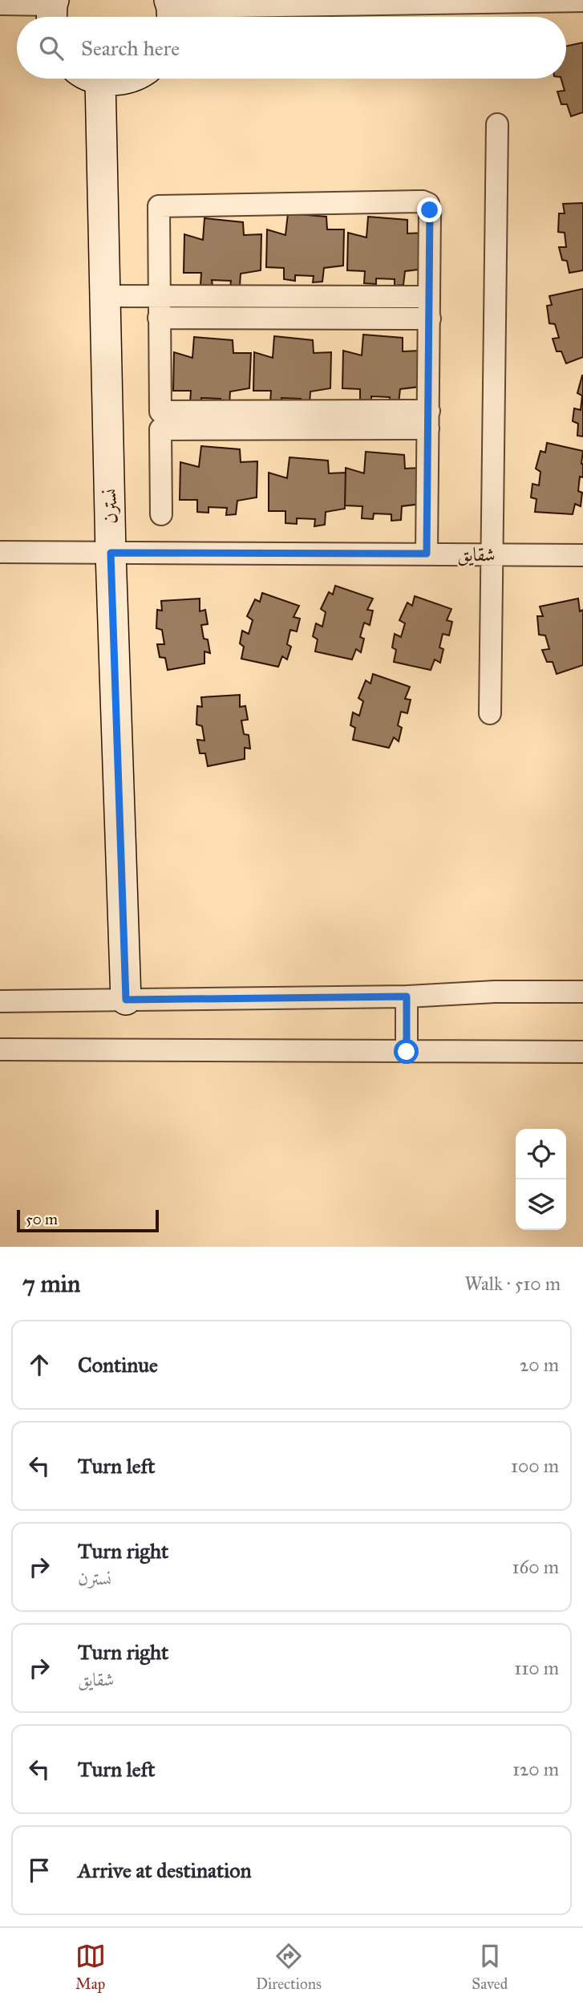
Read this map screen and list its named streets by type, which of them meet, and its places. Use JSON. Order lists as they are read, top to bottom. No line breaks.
{"streets":{"street":["نسترن","شقایق"]},"crossings":[["نسترن","شقایق"]],"scale_bar":"50 m","page":{"search":"Search here","scale":"50 m","heading":["7 min","Walk · 510 m"],"list":[["Continue","20 m"],["Turn left","100 m"],["Turn right","نسترن","160 m"],["Turn right","شقایق","110 m"],["Turn left","120 m"],"Arrive at destination"],"nav":["Map","Directions","Saved"]}}
